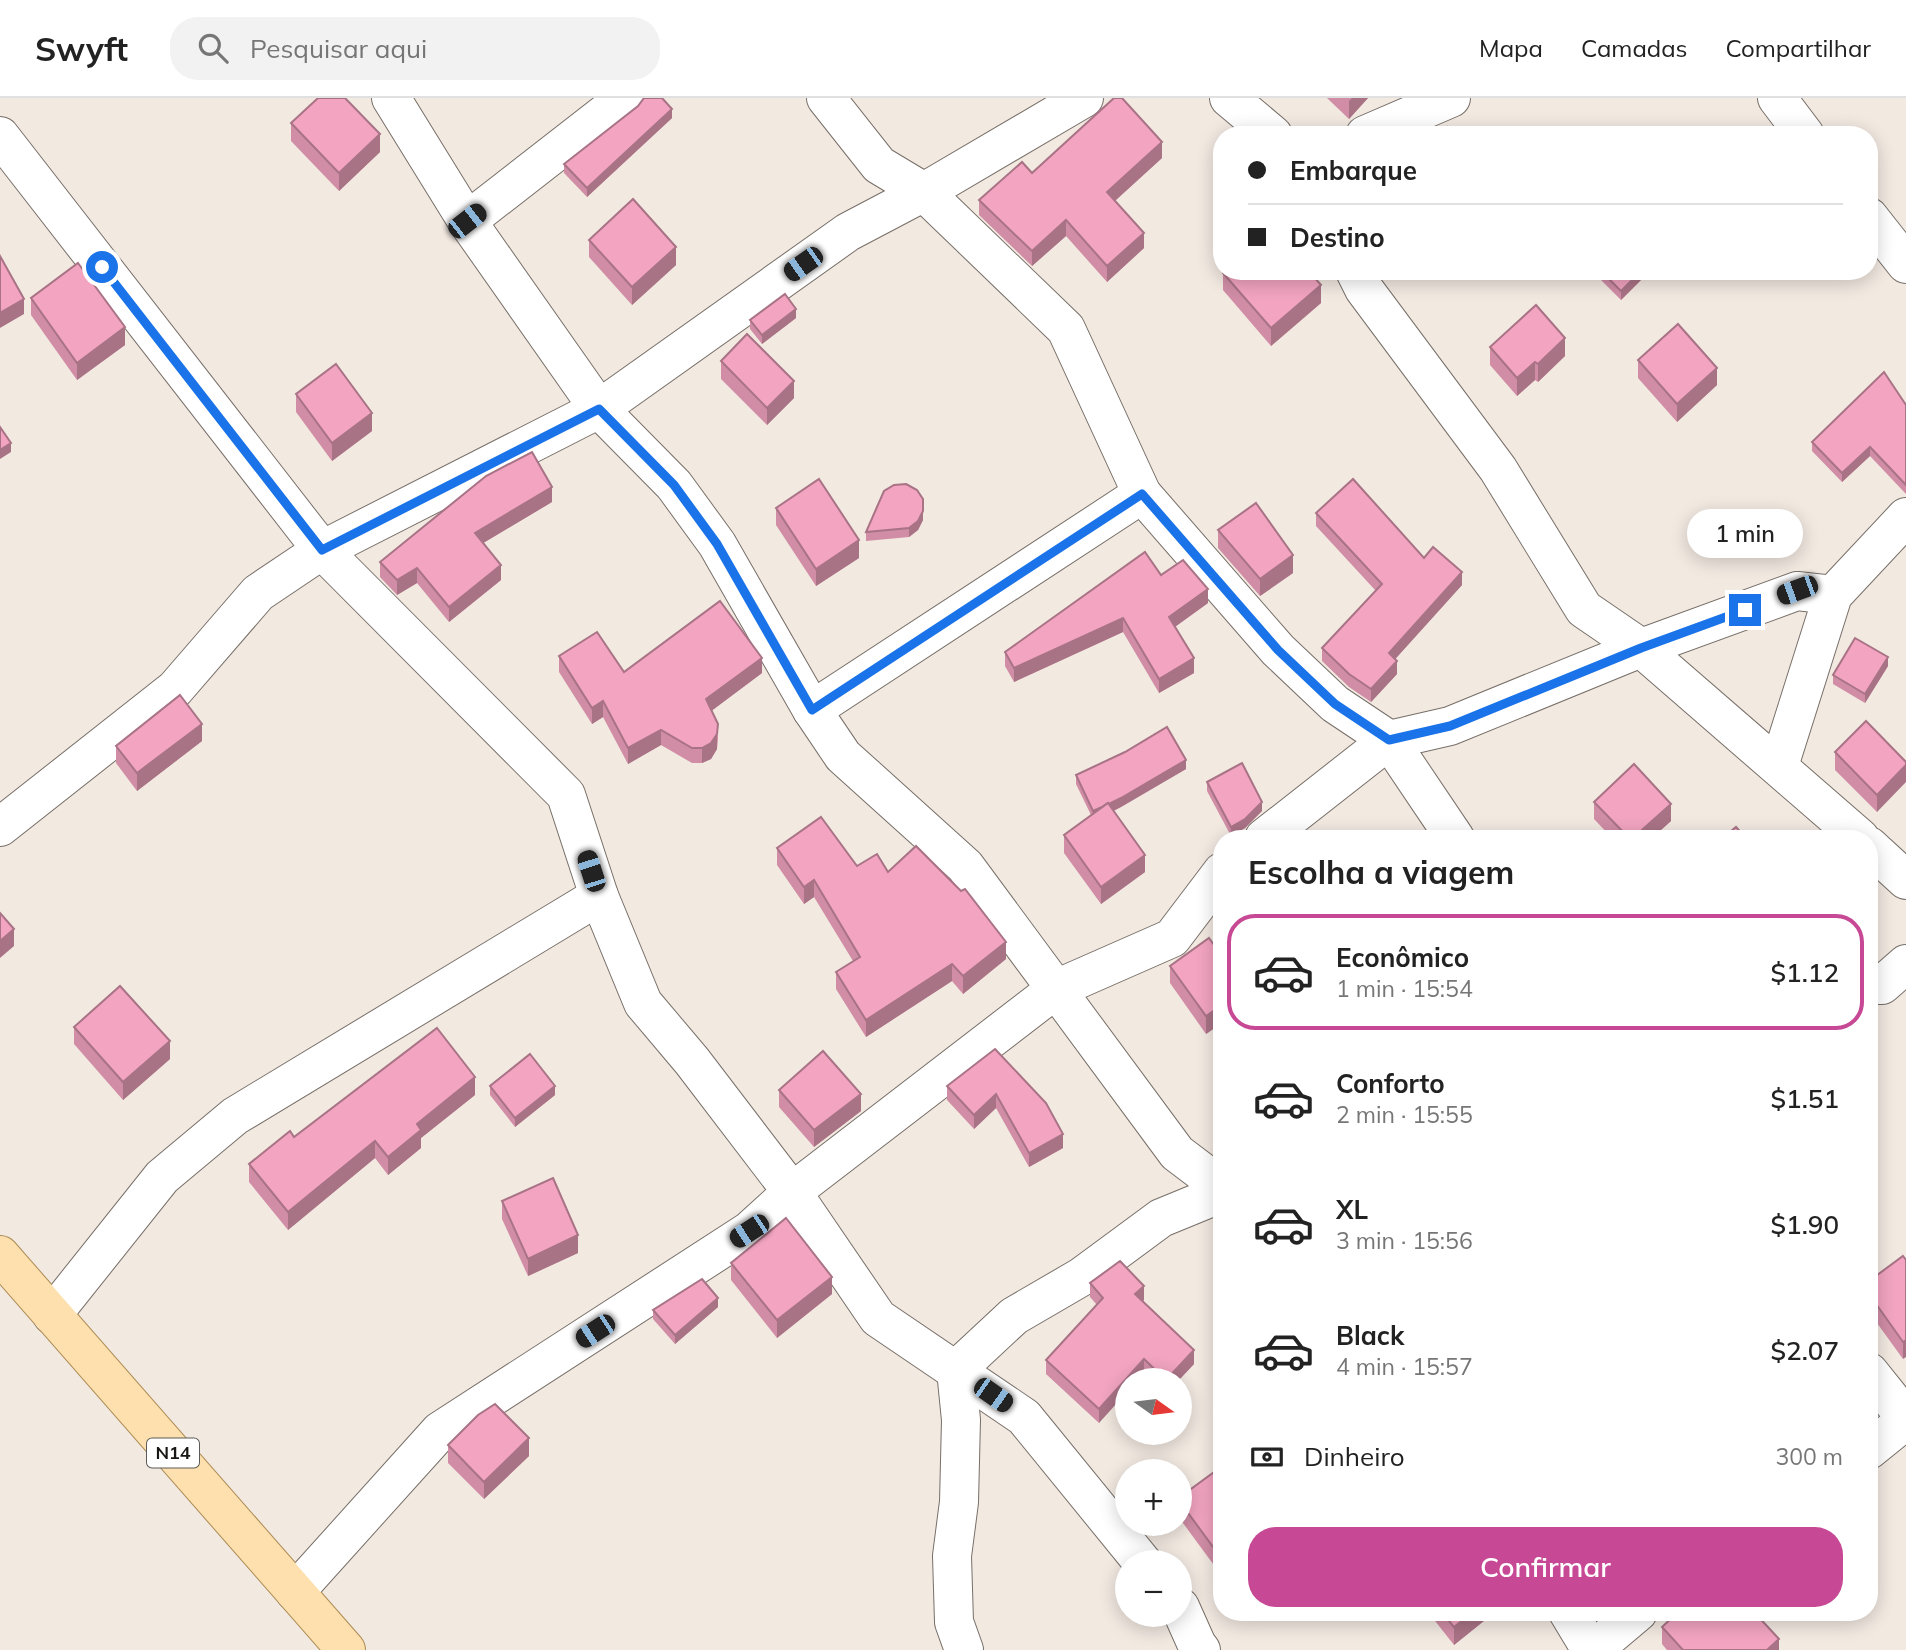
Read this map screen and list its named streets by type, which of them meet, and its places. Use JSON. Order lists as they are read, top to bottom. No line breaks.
{"streets":{"main road":["N14"]},"north":"right","page":{"header":"Swyft","search":"Pesquisar aqui","nav":["Mapa","Camadas","Compartilhar"],"banner":["Embarque","Destino"],"bubble":"1 min","heading":"Escolha a viagem","list":[{"name":"Econômico","note":"1 min · 15:54","value":"$1.12"},{"name":"Conforto","note":"2 min · 15:55","value":"$1.51"},{"name":"XL","note":"3 min · 15:56","value":"$1.90"},{"name":"Black","note":"4 min · 15:57","value":"$2.07"}],"map_buttons":["+","−"],"pay":["Dinheiro","300 m"],"buttons":"Confirmar"}}
